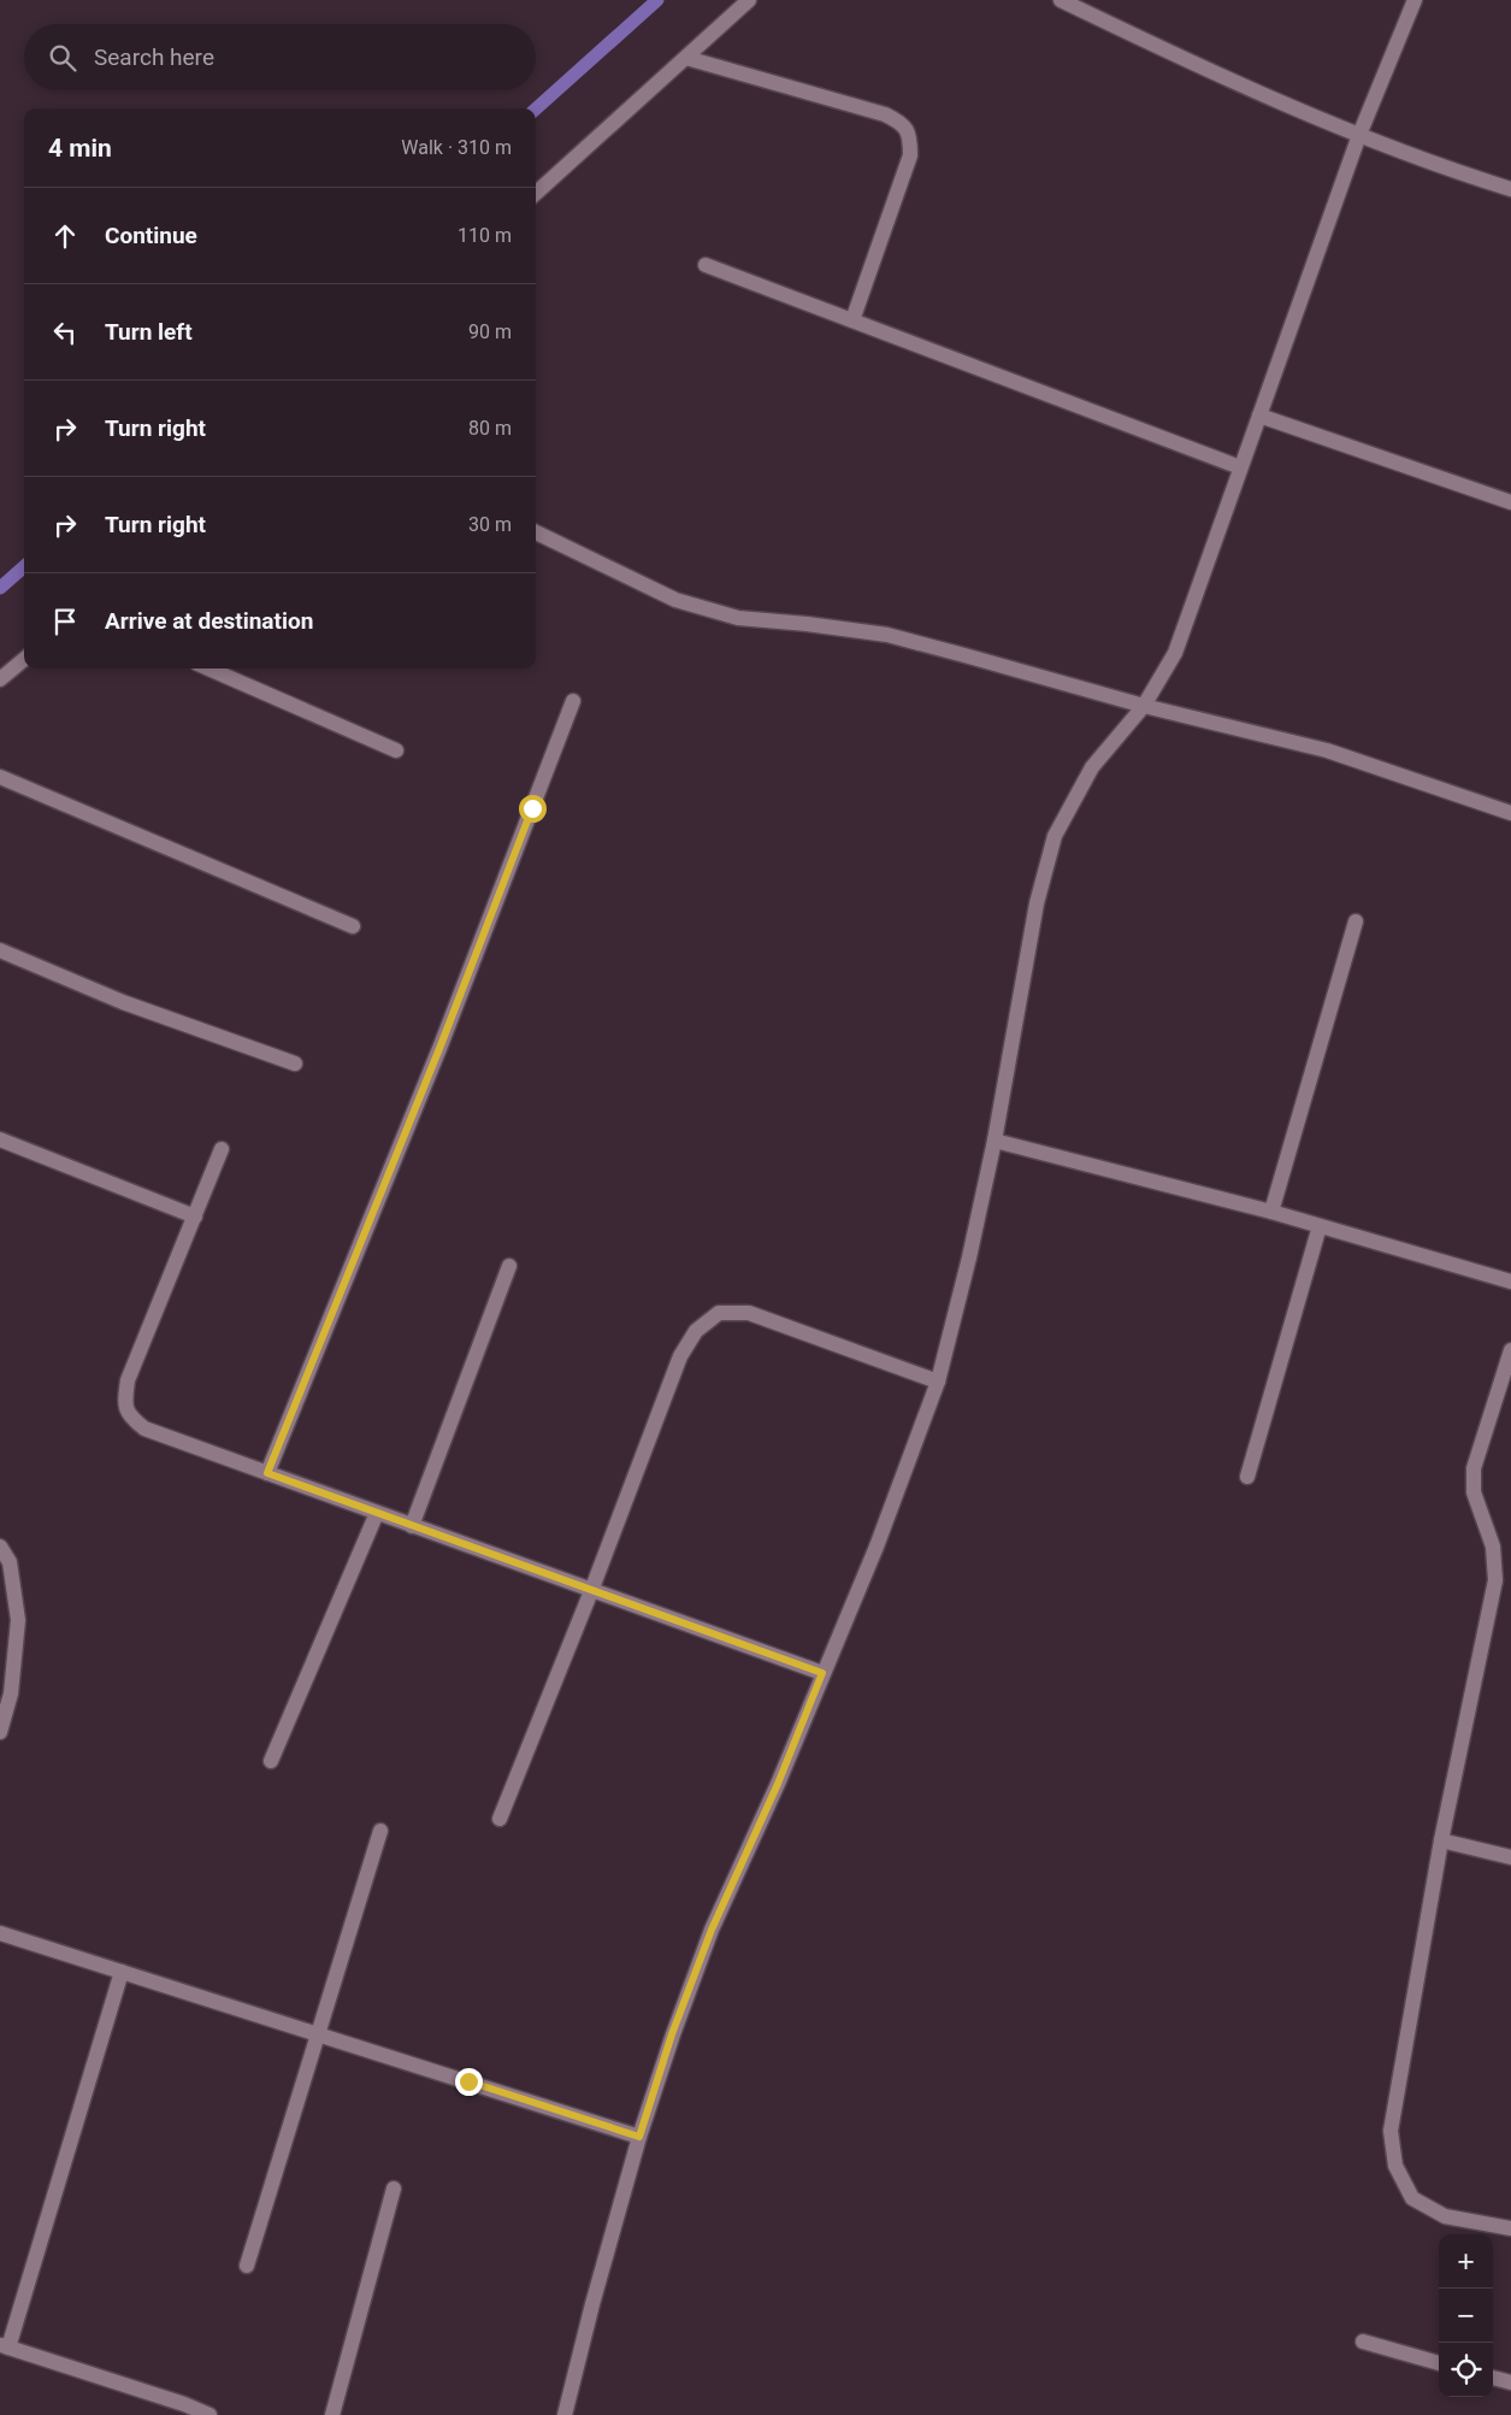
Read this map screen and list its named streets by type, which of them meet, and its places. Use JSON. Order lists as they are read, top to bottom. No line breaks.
{"page":{"search":"Search here","heading":["4 min","Walk · 310 m"],"list":[["Continue","110 m"],["Turn left","90 m"],["Turn right","80 m"],["Turn right","30 m"],"Arrive at destination"],"map_buttons":["+","−"]}}
